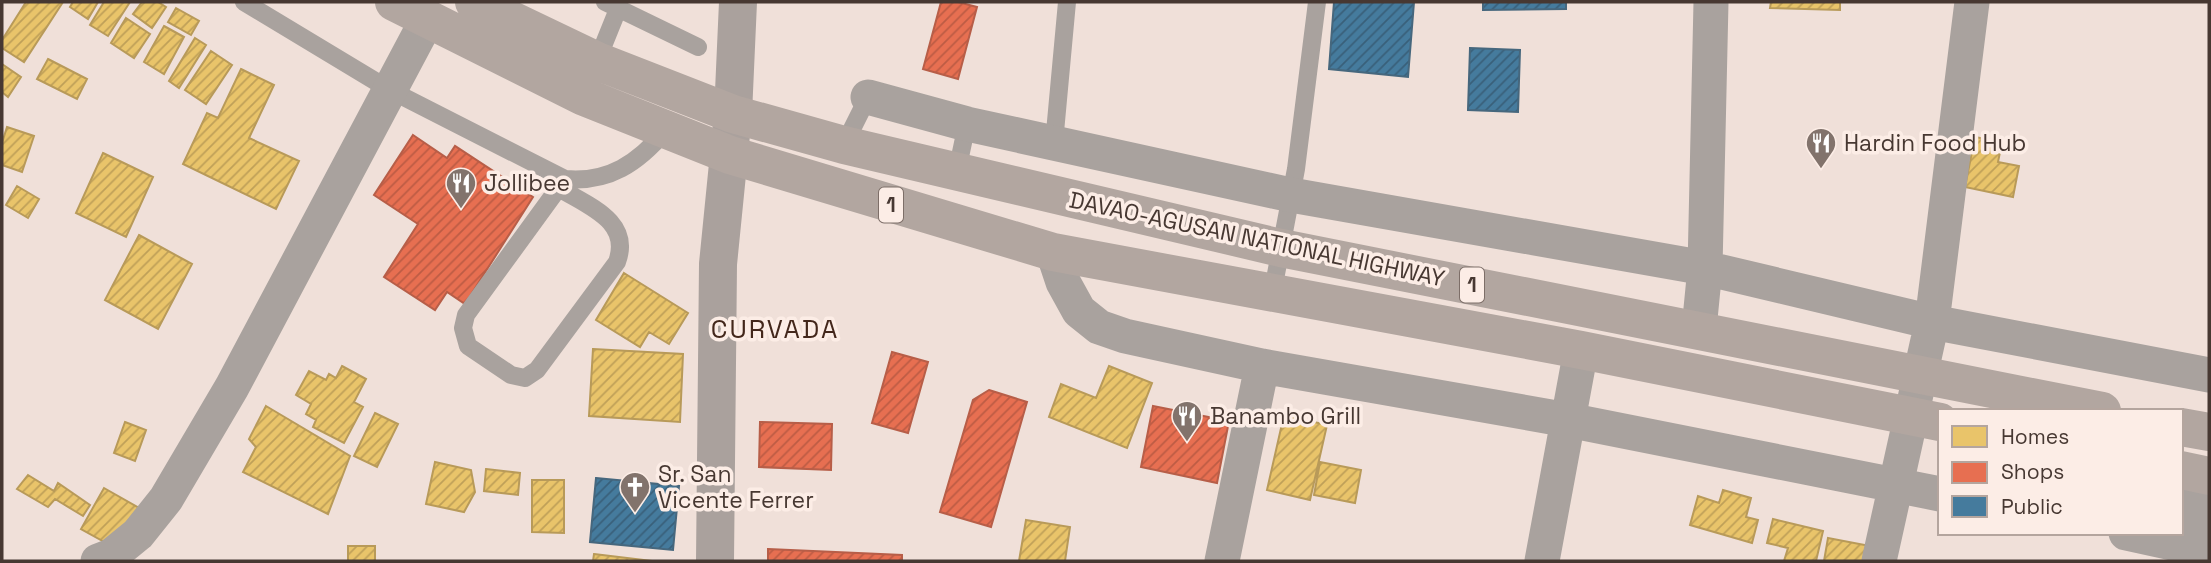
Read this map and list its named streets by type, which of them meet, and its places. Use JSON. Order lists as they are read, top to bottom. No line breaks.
{"streets":{"highway":["1","DAVAO-AGUSAN NATIONAL HIGHWAY"]},"districts":["CURVADA"],"places":{"restaurant":["Hardin Food Hub","Jollibee","Banambo Grill"],"church":["Sr. San Vicente Ferrer"]},"legend":["Homes","Shops","Public"]}
